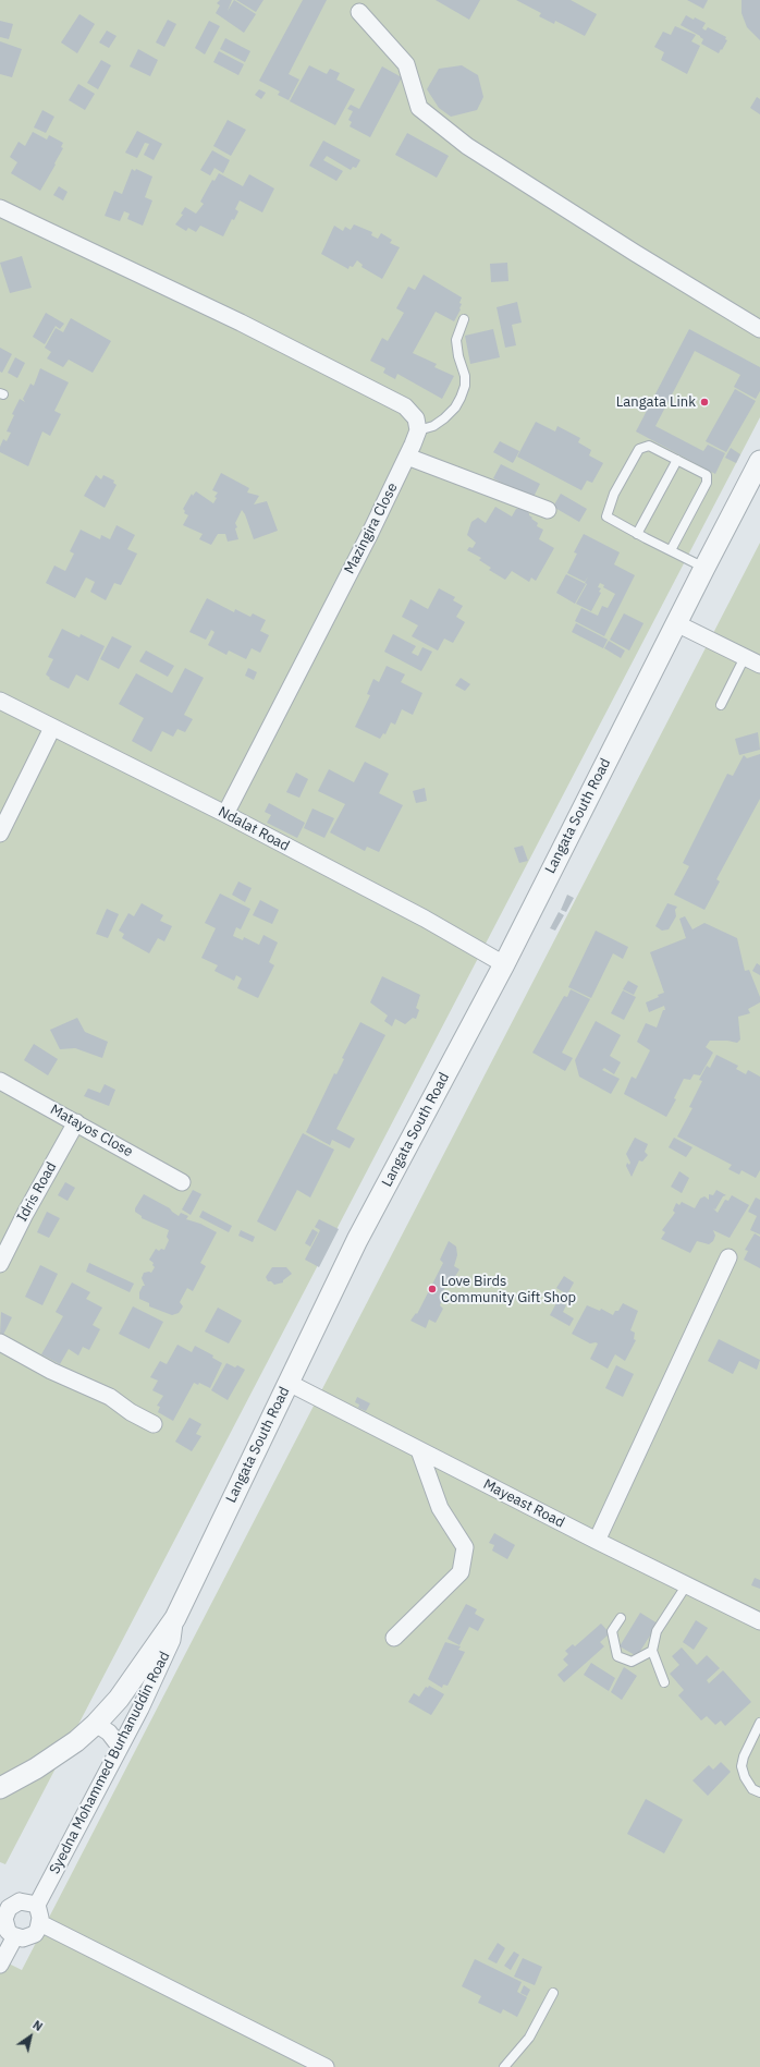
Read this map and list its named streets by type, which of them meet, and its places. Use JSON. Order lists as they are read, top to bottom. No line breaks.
{"streets":{"street":["Mazingira Close","Langata South Road","Ndalat Road","Matayos Close","Idris Road","Mayeast Road","Syedna Mohammed Burhanuddin Road"]},"crossings":[["Mazingira Close","Ndalat Road"],["Langata South Road","Ndalat Road"],["Langata South Road","Mayeast Road"],["Langata South Road","Syedna Mohammed Burhanuddin Road"],["Matayos Close","Idris Road"]],"places":["Langata Link","Love Birds Community Gift Shop"],"north":"top right"}
